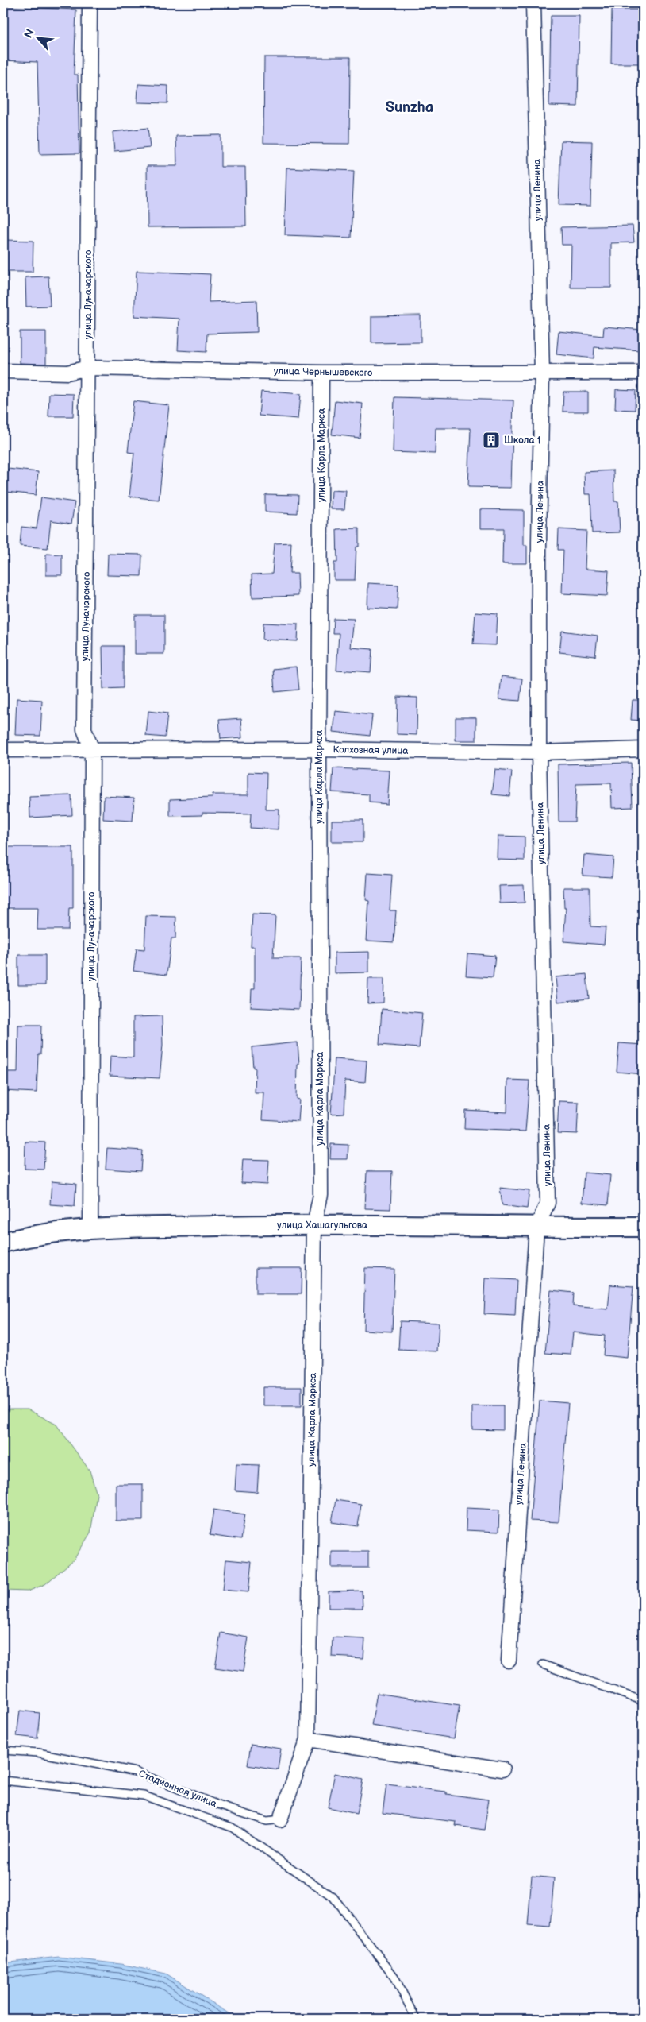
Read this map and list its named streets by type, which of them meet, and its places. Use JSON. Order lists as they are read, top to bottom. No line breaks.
{"streets":{"main road":["улица Хашагульгова"],"street":["улица Ленина","улица Луначарского","улица Чернышевского","улица Карла Маркса","Колхозная улица"],"lane":["Стадионная улица"]},"crossings":[["улица Ленина","улица Чернышевского"],["улица Ленина","Колхозная улица"],["улица Ленина","улица Хашагульгова"],["улица Луначарского","улица Чернышевского"],["улица Луначарского","Колхозная улица"],["улица Луначарского","улица Хашагульгова"],["улица Чернышевского","улица Карла Маркса"],["улица Карла Маркса","Колхозная улица"],["улица Карла Маркса","улица Хашагульгова"],["улица Карла Маркса","Стадионная улица"]],"districts":["Sunzha"],"places":{"building":["Школа 1"]},"north":"top left"}
